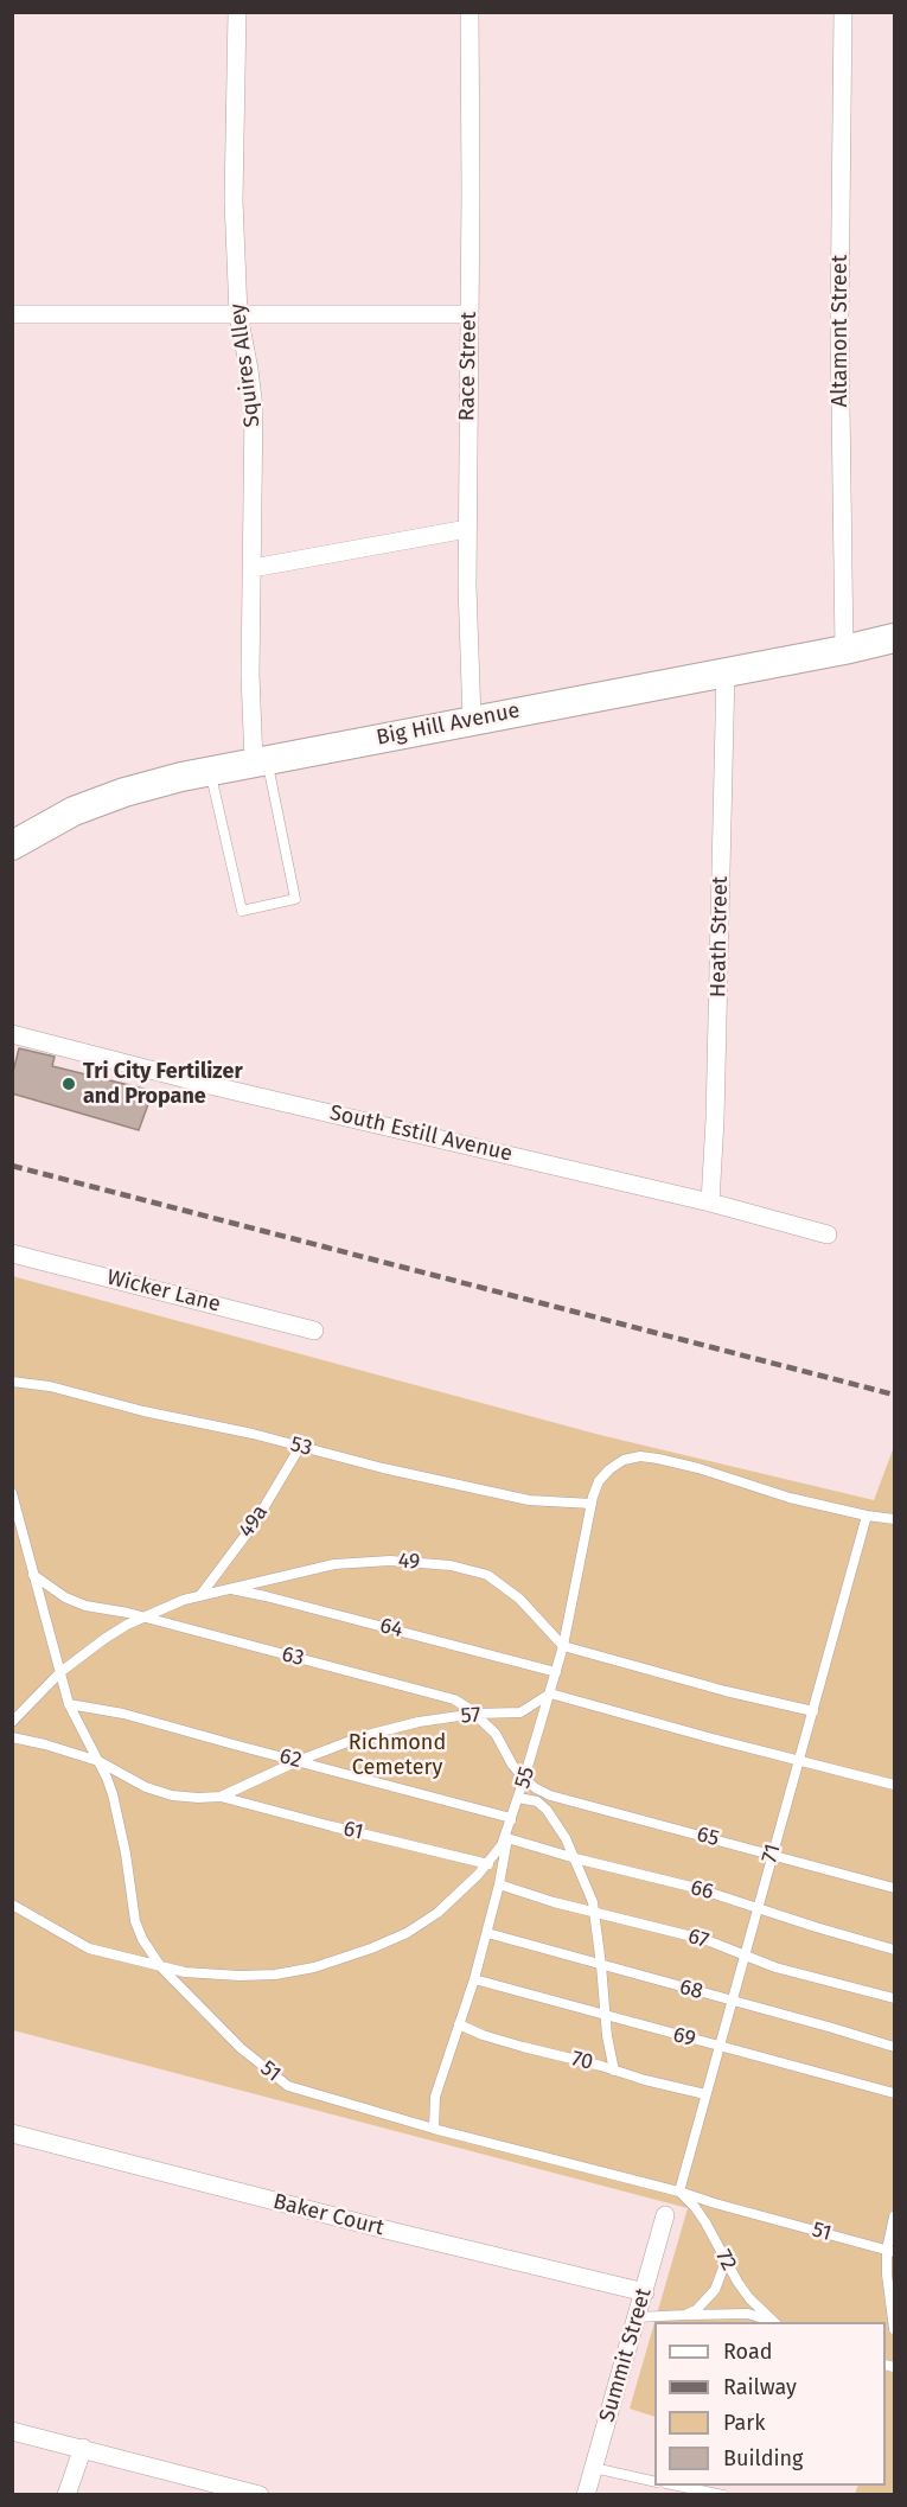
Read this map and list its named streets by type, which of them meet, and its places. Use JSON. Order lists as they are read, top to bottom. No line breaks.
{"streets":{"main road":["Big Hill Avenue"],"street":["Altamont Street","Squires Alley","Race Street","Heath Street","South Estill Avenue","Wicker Lane","Baker Court","Summit Street"],"lane":["53","49a","49","64","63","57","62","55","61","65","71","66","67","68","69","70","51","72"]},"crossings":[["Altamont Street","Big Hill Avenue"],["Squires Alley","Big Hill Avenue"],["Race Street","Big Hill Avenue"],["Big Hill Avenue","Heath Street"],["Heath Street","South Estill Avenue"],["53","49a"],["53","55"],["49a","49"],["49","64"],["49","63"],["49","55"],["49","51"],["64","55"],["63","57"],["63","55"],["63","65"],["63","51"],["57","62"],["57","55"],["57","61"],["57","51"],["62","55"],["62","51"],["55","61"],["55","65"],["55","71"],["55","51"],["65","71"],["71","66"],["71","67"],["71","68"],["71","69"],["71","70"],["71","51"],["71","72"],["51","72"],["Baker Court","Summit Street"]],"parks":["Richmond Cemetery"],"places":["Tri City Fertilizer and Propane"],"legend":["Road","Railway","Park","Building"]}
